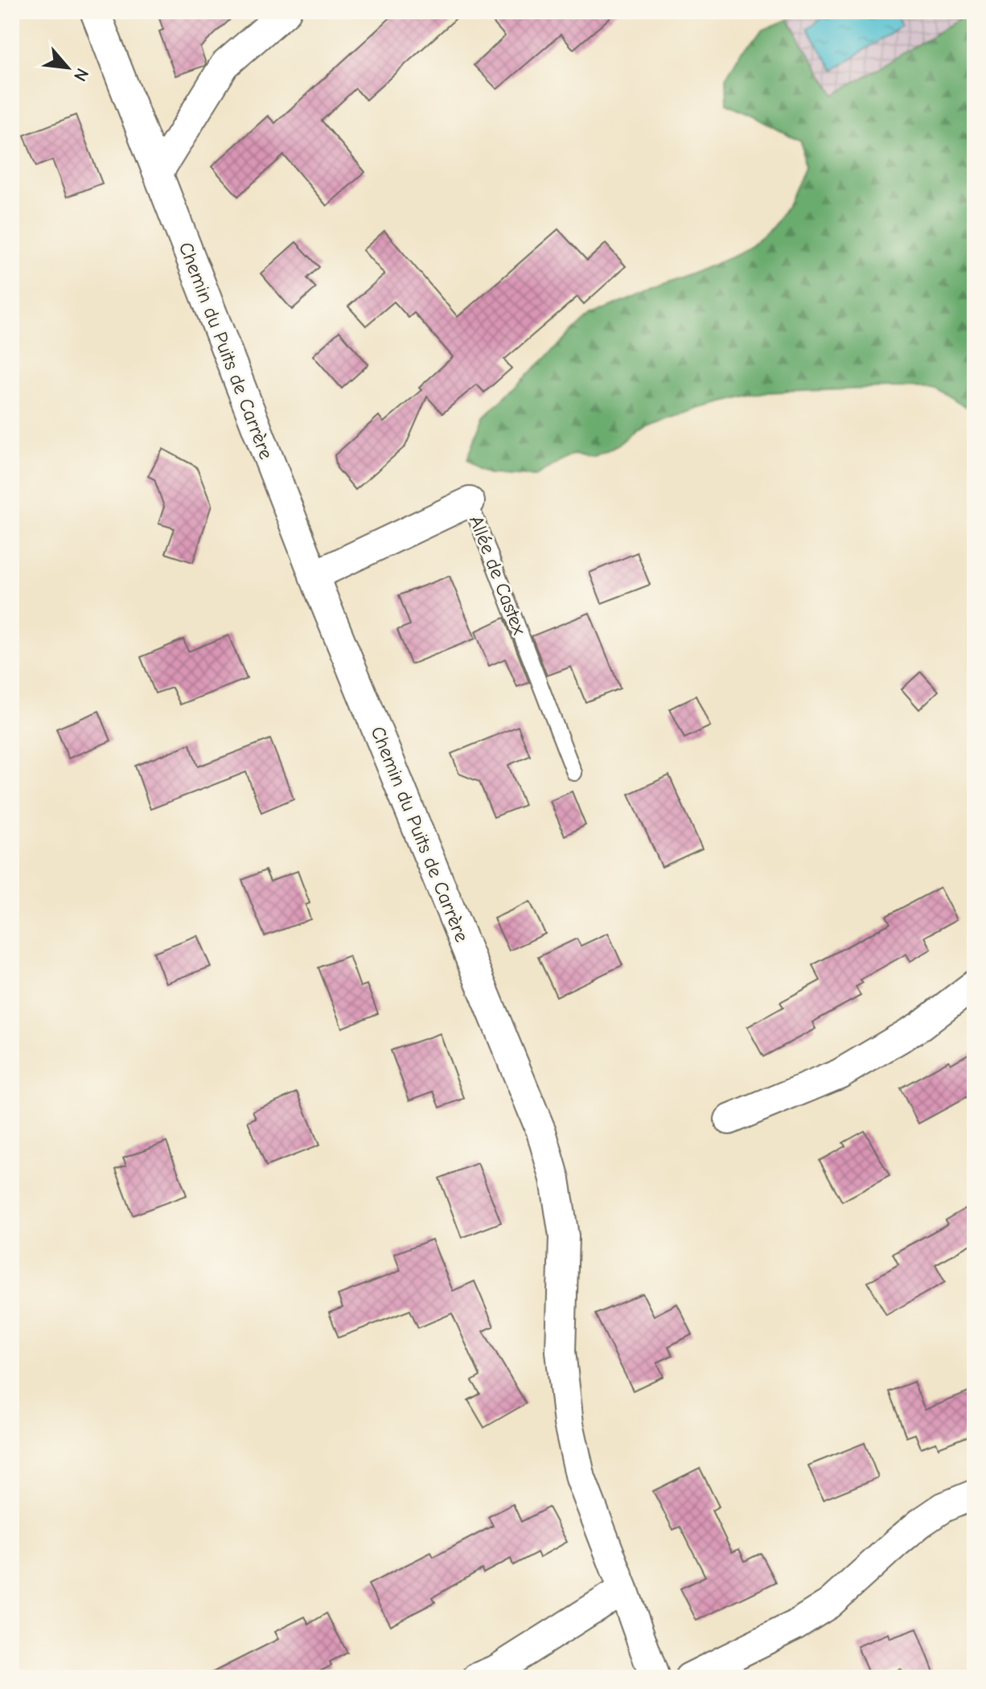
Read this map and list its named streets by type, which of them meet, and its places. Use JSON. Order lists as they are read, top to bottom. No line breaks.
{"streets":{"street":["Chemin du Puits de Carrère","Allée de Castex"]},"crossings":[["Chemin du Puits de Carrère","Allée de Castex"]],"north":"bottom right"}
